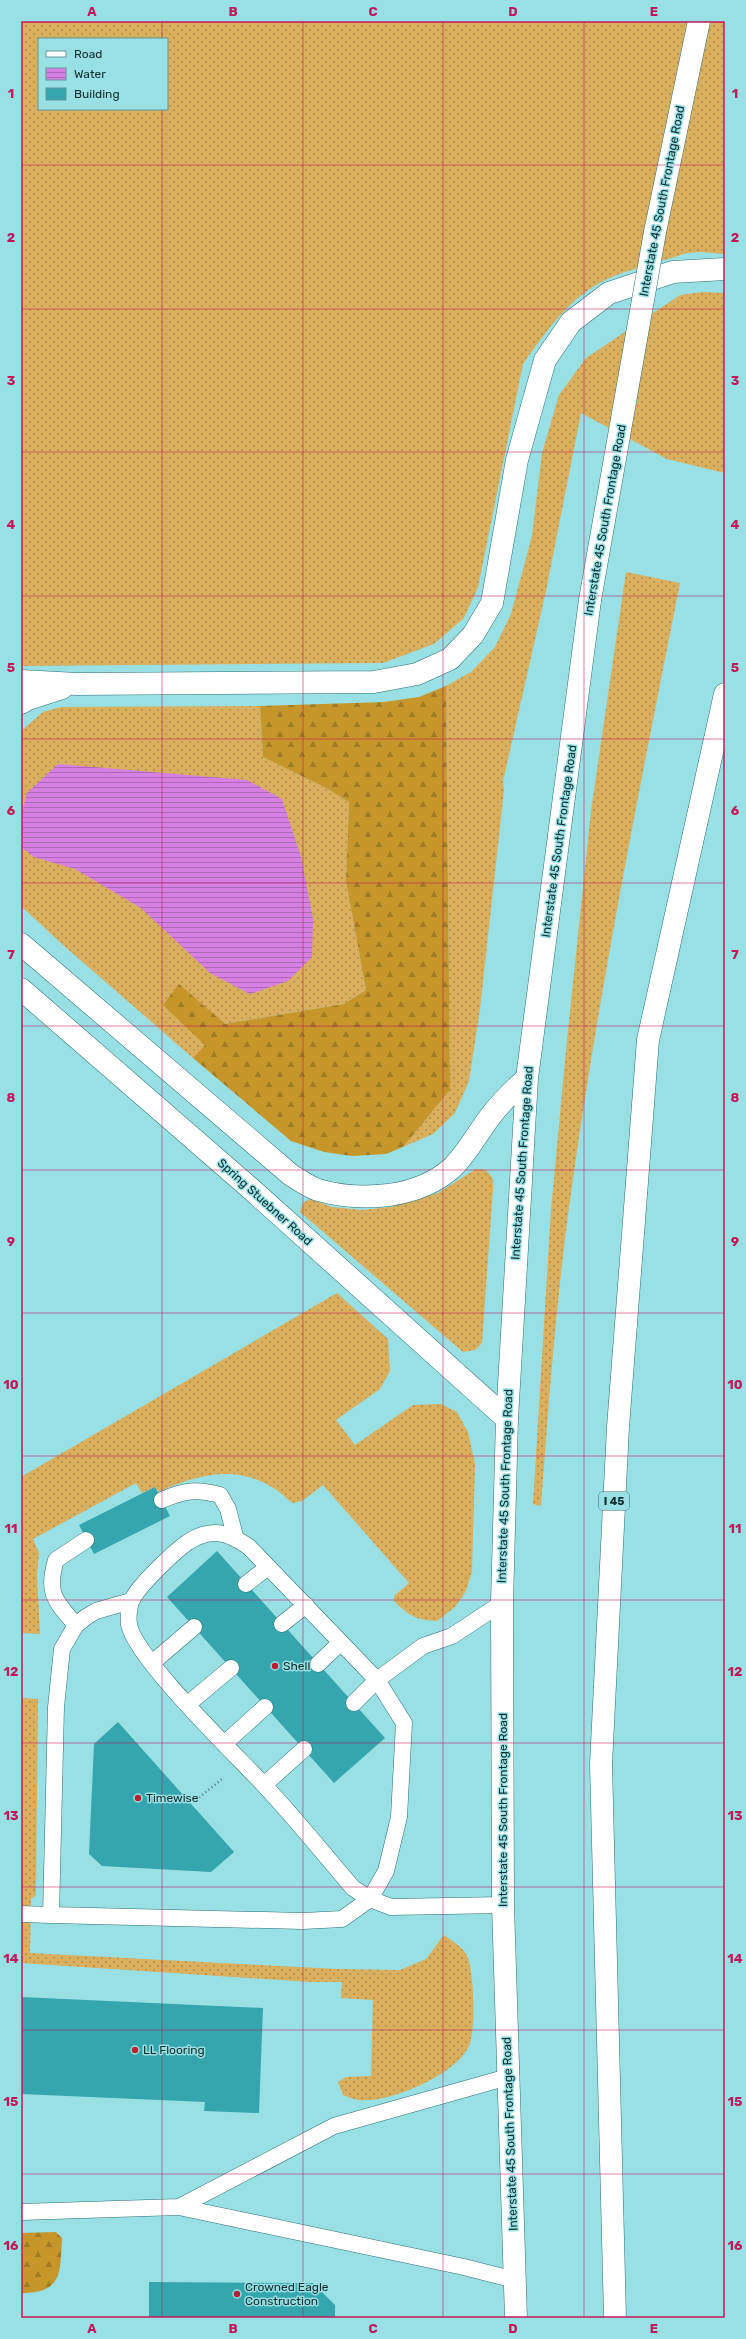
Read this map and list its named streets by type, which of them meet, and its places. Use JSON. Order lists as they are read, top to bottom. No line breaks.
{"streets":{"main road":["Interstate 45 South Frontage Road","Spring Stuebner Road","I 45"]},"crossings":[["Interstate 45 South Frontage Road","Spring Stuebner Road"]],"places":["Shell","Timewise","LL Flooring","Crowned Eagle Construction"],"legend":["Road","Water","Building"],"grid":{"columns":["A","B","C","D","E"],"rows":["1","2","3","4","5","6","7","8","9","10","11","12","13","14","15","16"]}}
